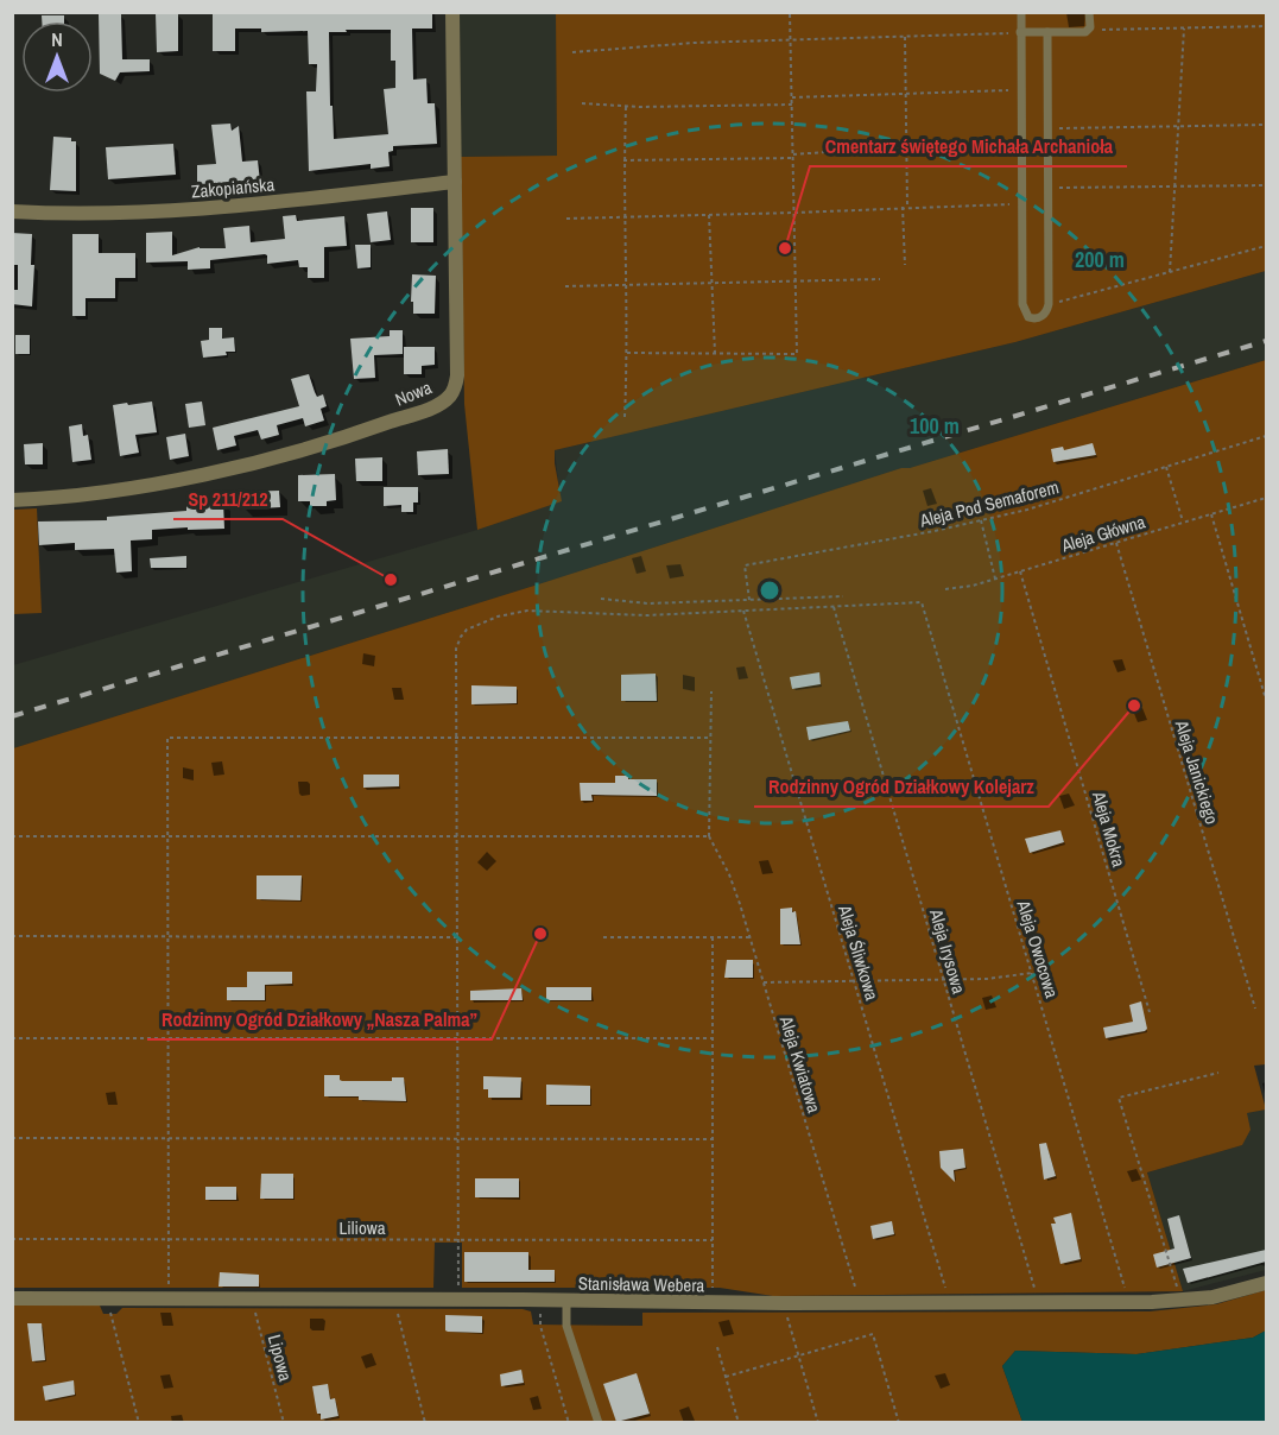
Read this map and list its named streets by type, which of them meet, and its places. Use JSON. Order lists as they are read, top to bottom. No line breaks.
{"streets":{"street":["Zakopiańska","Nowa","Stanisława Webera"],"path":["Aleja Pod Semaforem","Aleja Główna","Aleja Janickiego","Aleja Mokra","Aleja Owocowa","Aleja Irysowa","Aleja Śliwkowa","Aleja Kwiatowa","Liliowa","Lipowa"]},"crossings":[["Zakopiańska","Nowa"],["Aleja Główna","Aleja Janickiego"],["Aleja Główna","Aleja Mokra"],["Aleja Owocowa","Aleja Irysowa"],["Aleja Owocowa","Stanisława Webera"],["Aleja Irysowa","Stanisława Webera"],["Aleja Śliwkowa","Stanisława Webera"],["Aleja Kwiatowa","Stanisława Webera"],["Stanisława Webera","Lipowa"]],"places":["Cmentarz świętego Michała Archanioła","Sp 211/212","Rodzinny Ogród Działkowy Kolejarz","Rodzinny Ogród Działkowy „Nasza Palma”"],"north":"top","rings":["200 m","100 m"]}
